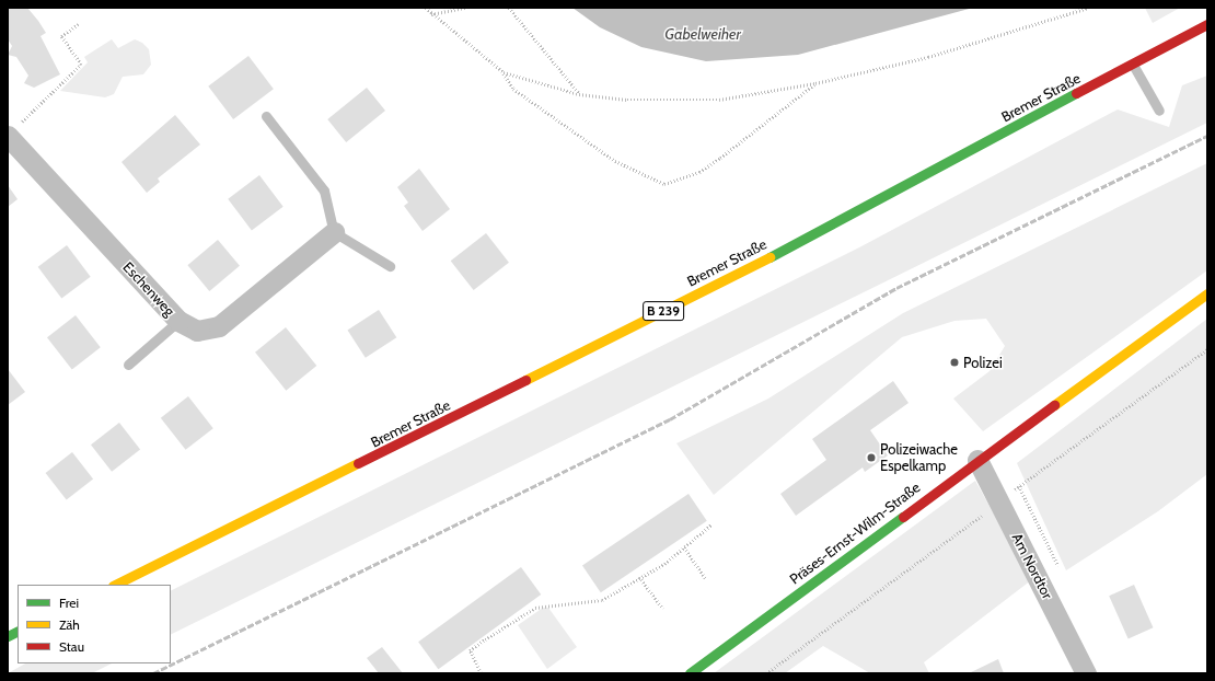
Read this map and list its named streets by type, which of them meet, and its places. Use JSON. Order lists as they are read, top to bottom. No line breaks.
{"streets":{"main road":["Bremer Straße","B 239","Präses-Ernst-Wilm-Straße"],"street":["Eschenweg","Am Nordtor"]},"crossings":[["Präses-Ernst-Wilm-Straße","Am Nordtor"]],"water":["Gabelweiher"],"places":["Polizei","Polizeiwache Espelkamp"],"legend":["Frei","Zäh","Stau"]}
